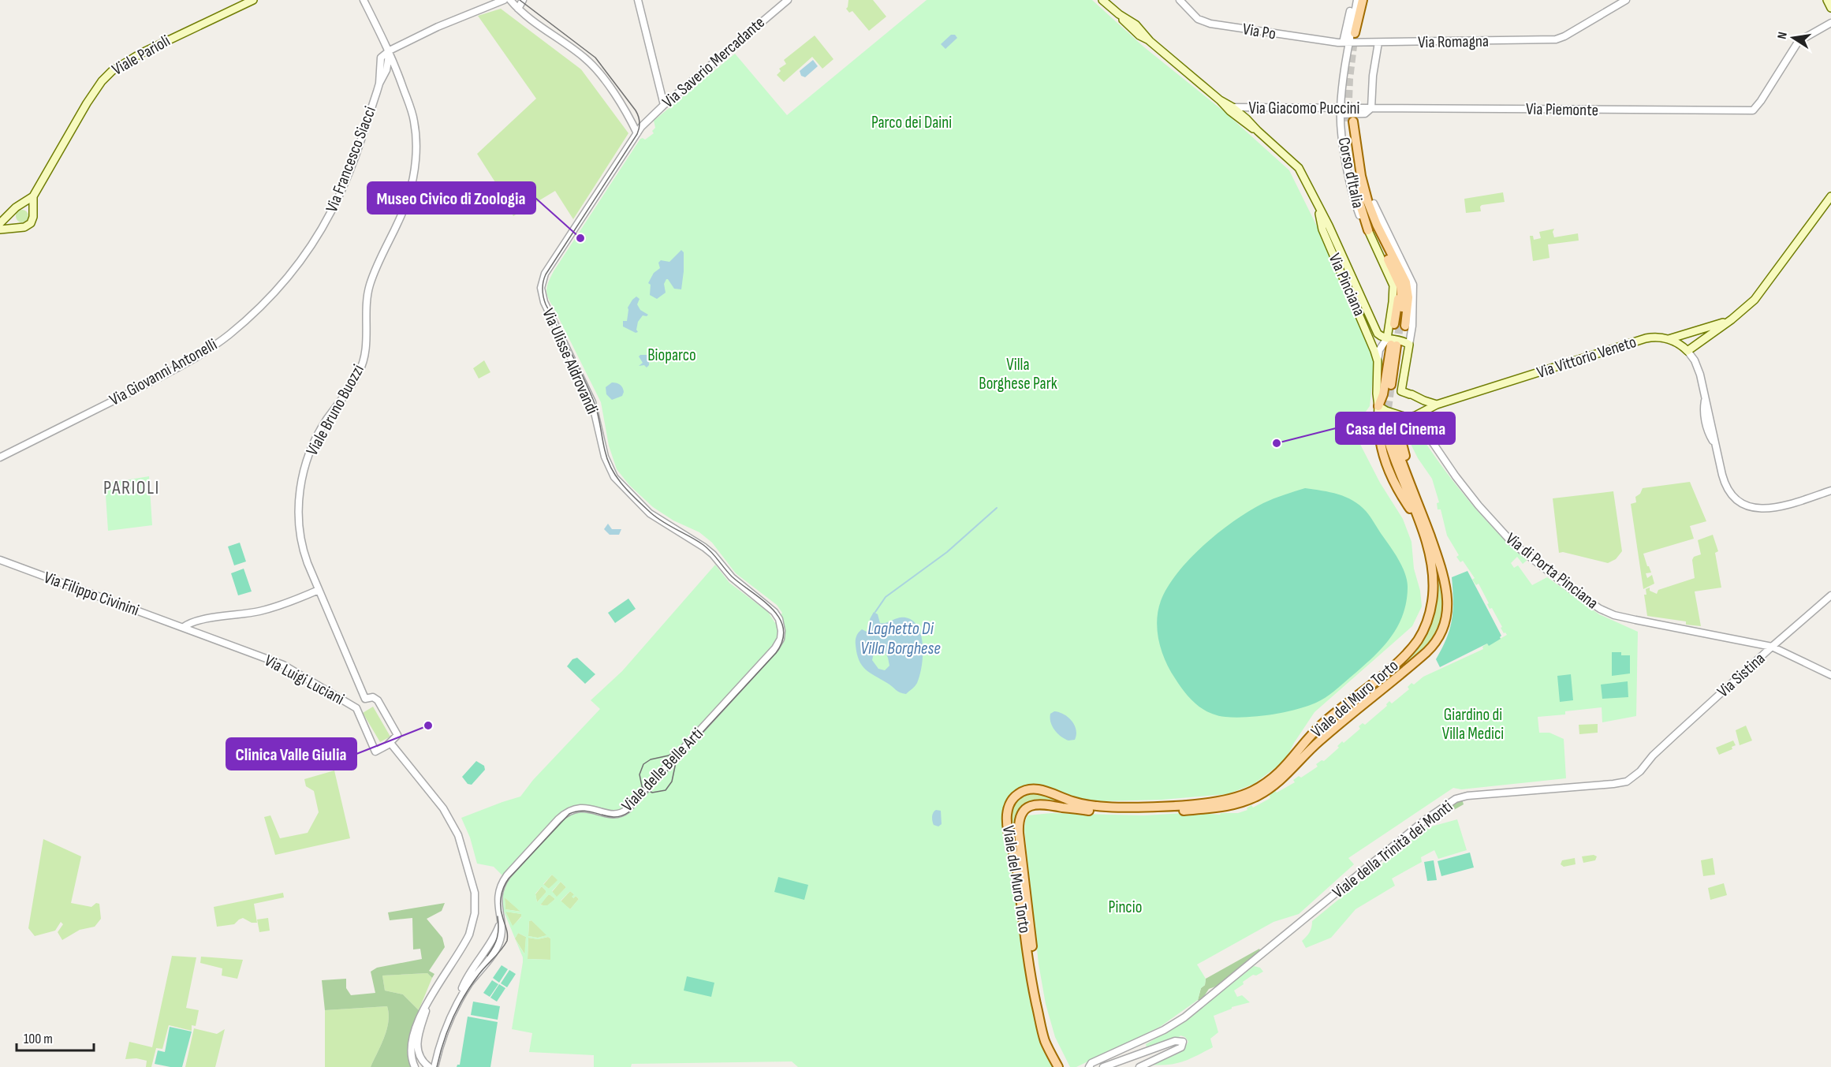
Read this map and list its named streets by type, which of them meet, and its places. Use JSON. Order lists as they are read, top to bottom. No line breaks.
{"streets":{"main road":["Viale Parioli","Corso d'Italia","Via Pinciana","Via Vittorio Veneto","Viale del Muro Torto"],"street":["Via Po","Via Romagna","Via Saverio Mercadante","Via Giacomo Puccini","Via Piemonte","Via Francesco Siacci","Via Ulisse Aldrovandi","Via Giovanni Antonelli","Viale Bruno Buozzi","Via di Porta Pinciana","Via Filippo Civinini","Via Sistina","Via Luigi Luciani","Viale delle Belle Arti","Viale della Trinità dei Monti"]},"crossings":[["Via Po","Via Romagna"],["Via Po","Corso d'Italia"],["Via Romagna","Corso d'Italia"],["Via Saverio Mercadante","Via Ulisse Aldrovandi"],["Via Giacomo Puccini","Via Piemonte"],["Via Giacomo Puccini","Corso d'Italia"],["Via Giacomo Puccini","Via Pinciana"],["Via Francesco Siacci","Via Giovanni Antonelli"],["Via Francesco Siacci","Viale Bruno Buozzi"],["Corso d'Italia","Via Pinciana"],["Corso d'Italia","Via Vittorio Veneto"],["Corso d'Italia","Via di Porta Pinciana"],["Via Ulisse Aldrovandi","Viale delle Belle Arti"],["Viale Bruno Buozzi","Via Luigi Luciani"],["Via di Porta Pinciana","Via Sistina"],["Via di Porta Pinciana","Viale del Muro Torto"],["Via Filippo Civinini","Via Luigi Luciani"],["Via Sistina","Viale della Trinità dei Monti"]],"districts":["PARIOLI"],"water":["Laghetto Di Villa Borghese"],"parks":["Parco dei Daini","Bioparco","Villa Borghese Park","Giardino di Villa Medici","Pincio"],"places":["Museo Civico di Zoologia","Casa del Cinema","Clinica Valle Giulia"],"scale_bar":"100 m","north":"left"}
